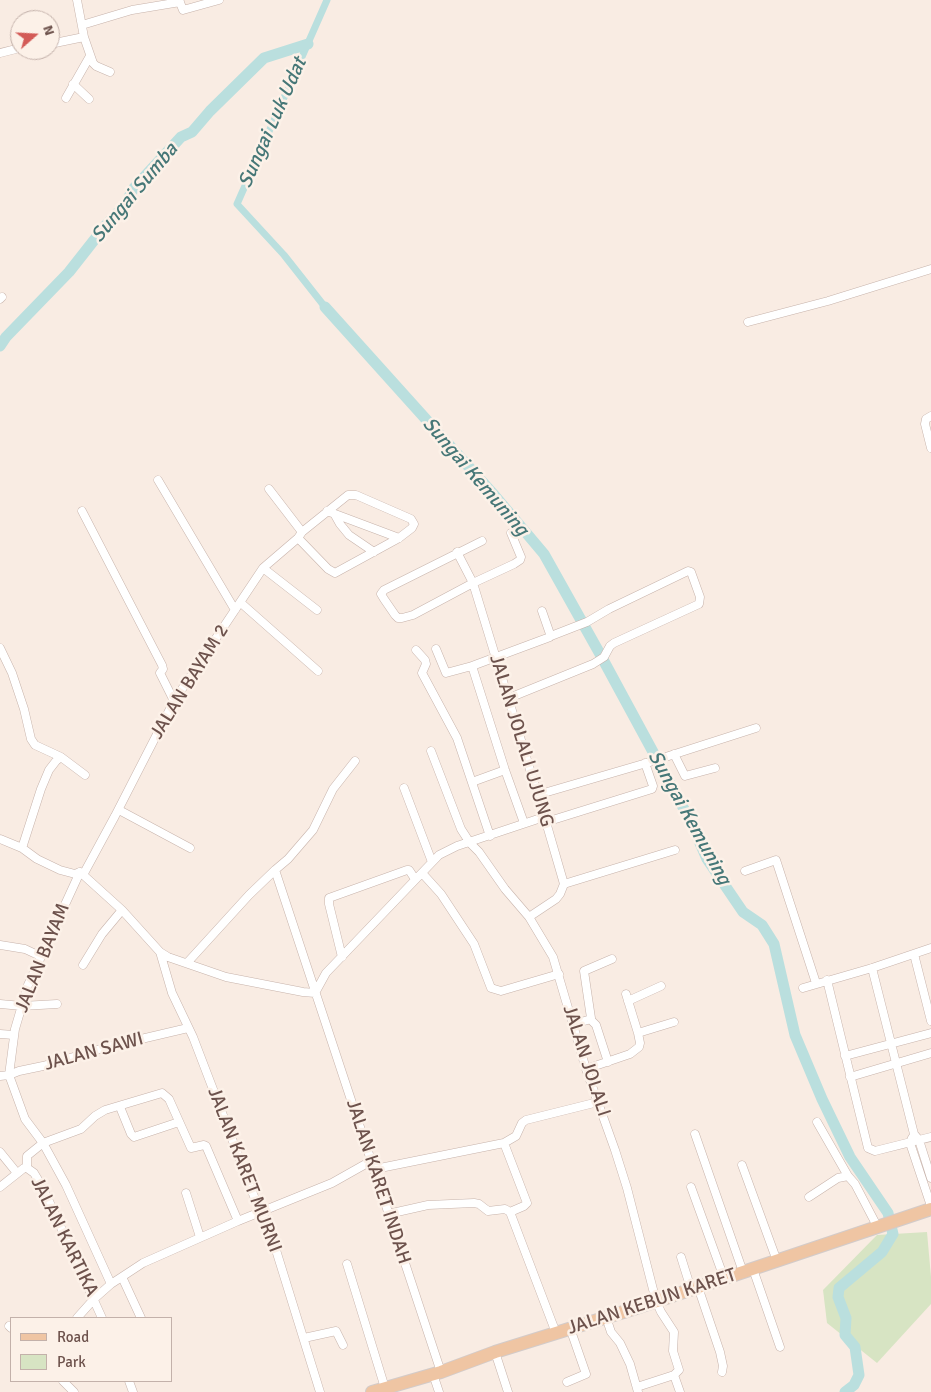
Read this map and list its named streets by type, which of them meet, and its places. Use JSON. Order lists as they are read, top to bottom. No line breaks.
{"streets":{"main road":["JALAN KEBUN KARET"],"street":["JALAN BAYAM 2","JALAN JOLALI UJUNG","JALAN BAYAM","JALAN SAWI","JALAN JOLALI","JALAN KARET MURNI","JALAN KARET INDAH","JALAN KARTIKA"]},"crossings":[["JALAN BAYAM 2","JALAN BAYAM"],["JALAN BAYAM","JALAN SAWI"],["JALAN SAWI","JALAN KARET MURNI"],["JALAN JOLALI","JALAN KEBUN KARET"],["JALAN KARET INDAH","JALAN KEBUN KARET"]],"water":["Sungai Luk Udat","Sungai Sumba","Sungai Kemuning"],"legend":["Road","Park"],"north":"right"}
